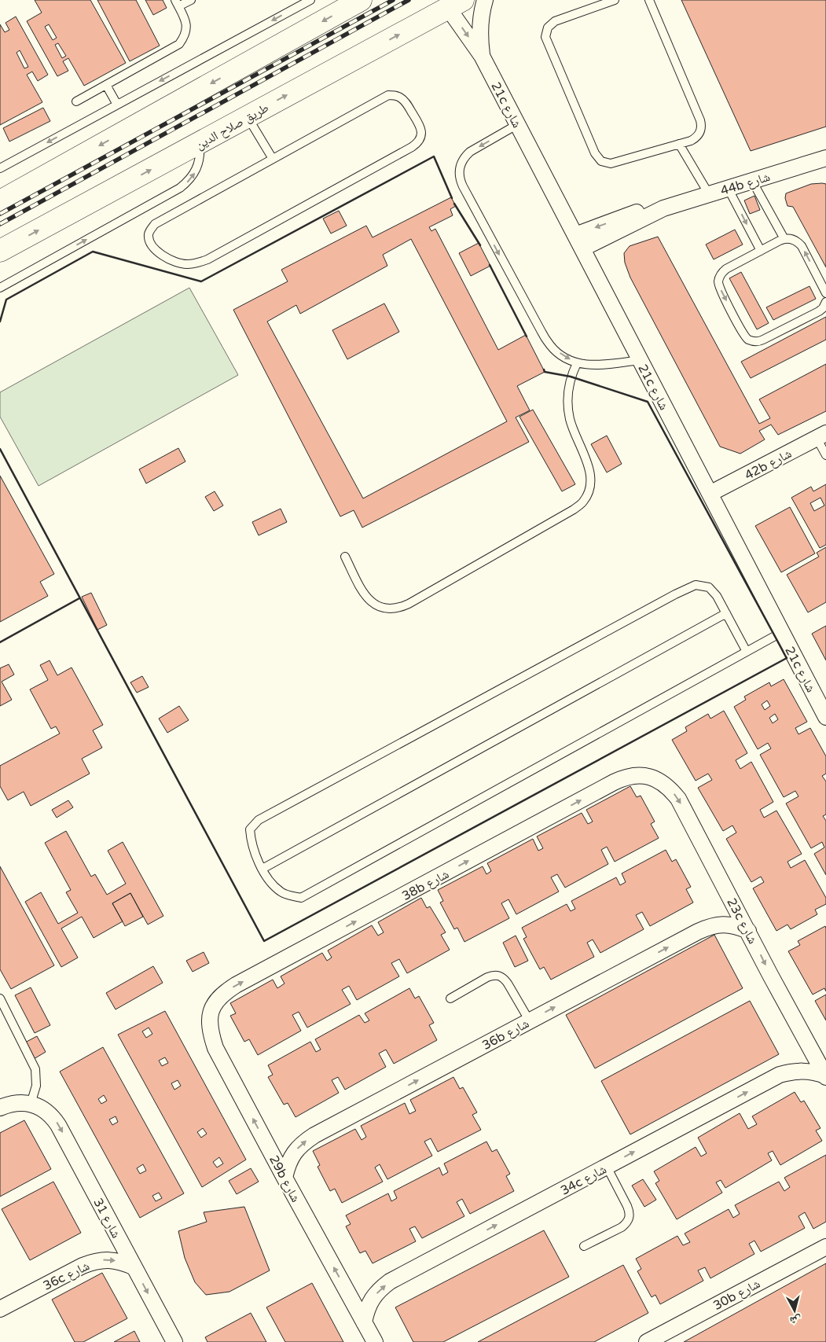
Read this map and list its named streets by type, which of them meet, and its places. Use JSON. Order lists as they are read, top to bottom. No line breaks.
{"streets":{"main road":["طريق صلاح الدين"],"street":["21c شارع","44b شارع","42b شارع","38b شارع","23c شارع","36b شارع","29b شارع","34c شارع","شارع 31","36c شارع","30b شارع"]},"crossings":[["21c شارع","طريق صلاح الدين"],["21c شارع","44b شارع"],["21c شارع","42b شارع"],["38b شارع","23c شارع"],["38b شارع","29b شارع"],["23c شارع","36b شارع"],["23c شارع","34c شارع"],["36b شارع","29b شارع"],["29b شارع","34c شارع"],["شارع 31","36c شارع"]],"one_way":["38b شارع","23c شارع","36b شارع","29b شارع","34c شارع","شارع 31","36c شارع"],"north":"bottom"}
